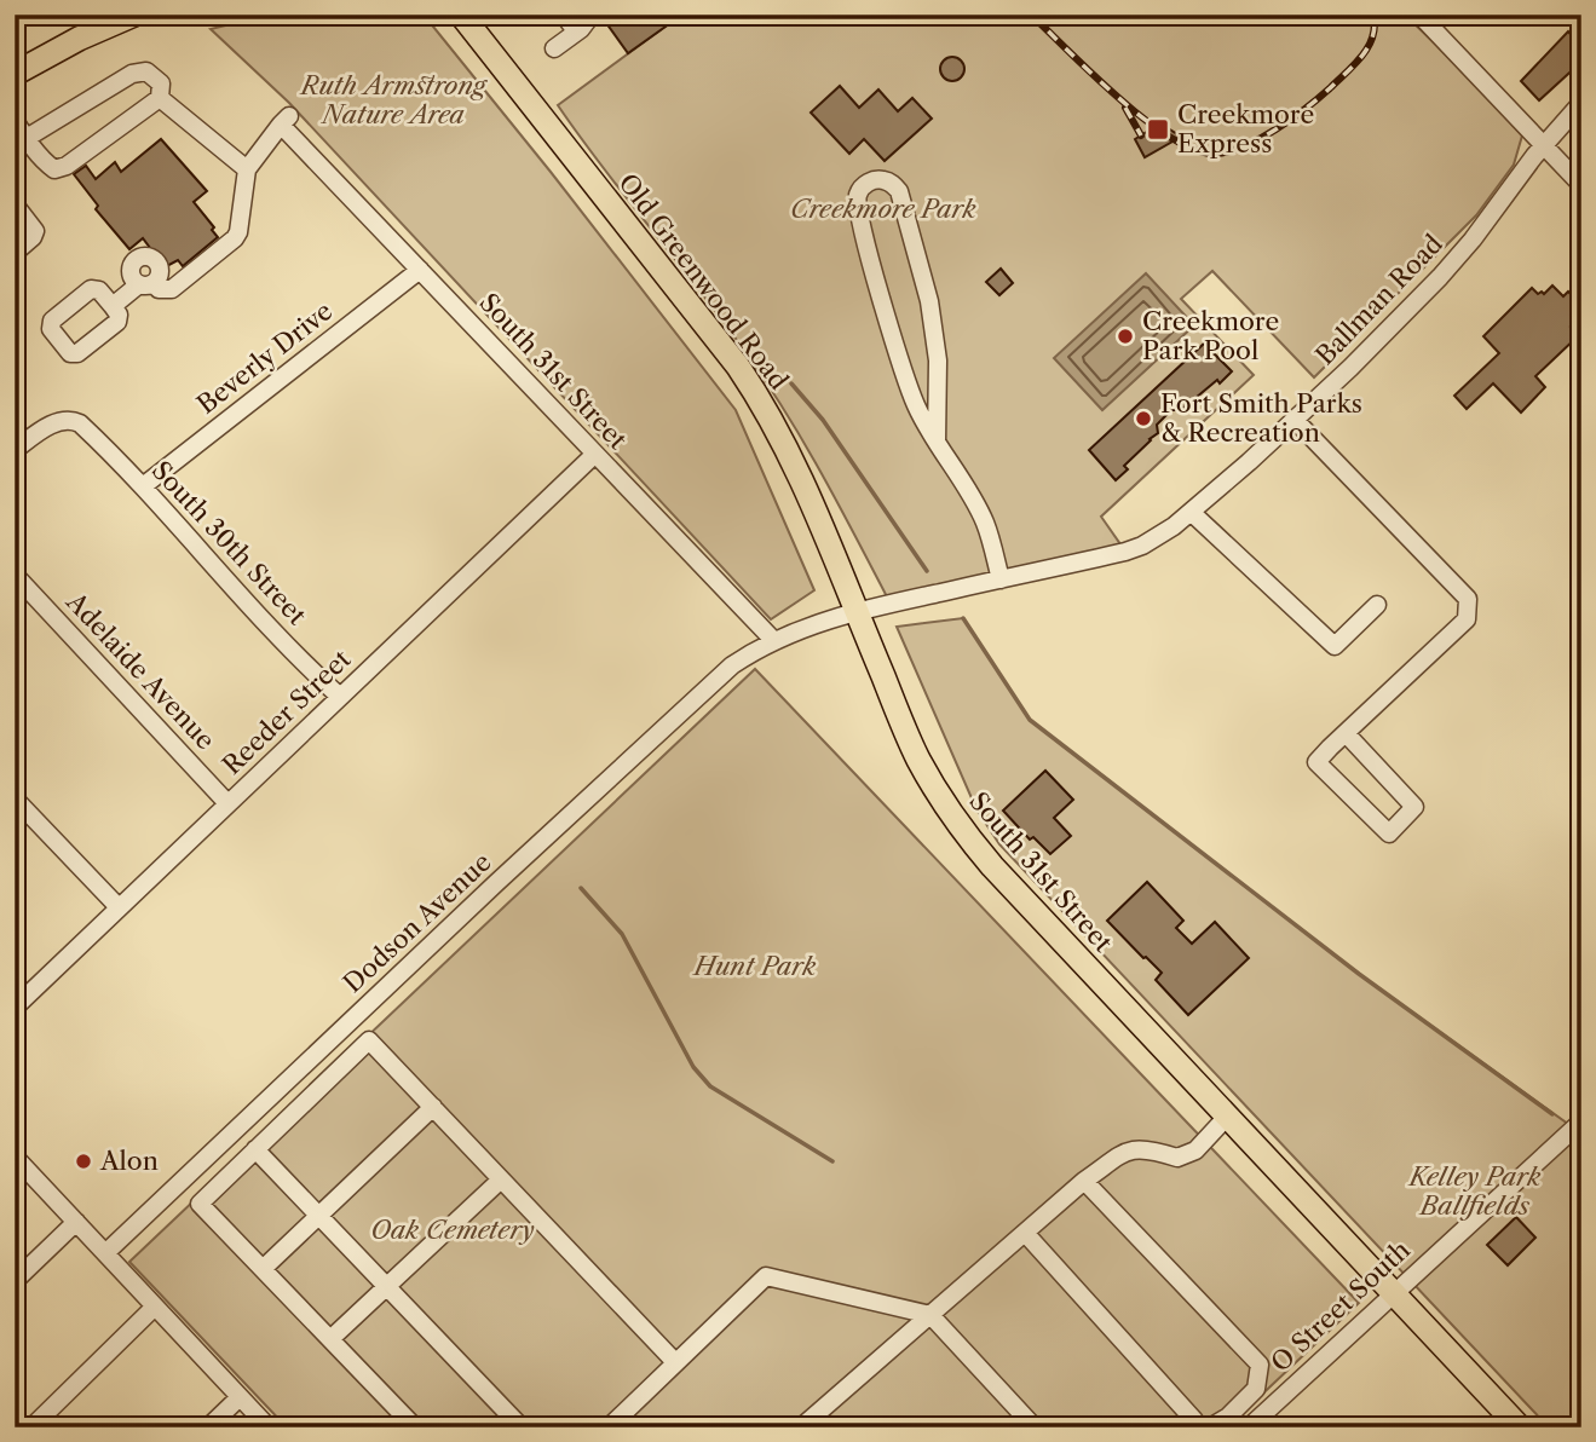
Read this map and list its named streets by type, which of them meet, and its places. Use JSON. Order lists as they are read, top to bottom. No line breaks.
{"streets":{"main road":["Old Greenwood Road","South 31st Street"],"street":["Ballman Road","Beverly Drive","South 30th Street","Adelaide Avenue","Reeder Street","Dodson Avenue","O Street South"]},"crossings":[["Old Greenwood Road","Ballman Road"],["Old Greenwood Road","South 31st Street"],["Ballman Road","South 31st Street"],["Beverly Drive","South 31st Street"],["Beverly Drive","South 30th Street"],["South 31st Street","Reeder Street"],["South 31st Street","Dodson Avenue"],["South 31st Street","O Street South"],["South 30th Street","Reeder Street"],["Adelaide Avenue","Reeder Street"]],"parks":["Ruth Armstrong Nature Area","Creekmore Park","Hunt Park","Kelley Park Ballfields","Oak Cemetery"],"places":{"transit":["Creekmore Express"],"other":["Creekmore Park Pool","Fort Smith Parks & Recreation","Alon"]}}
